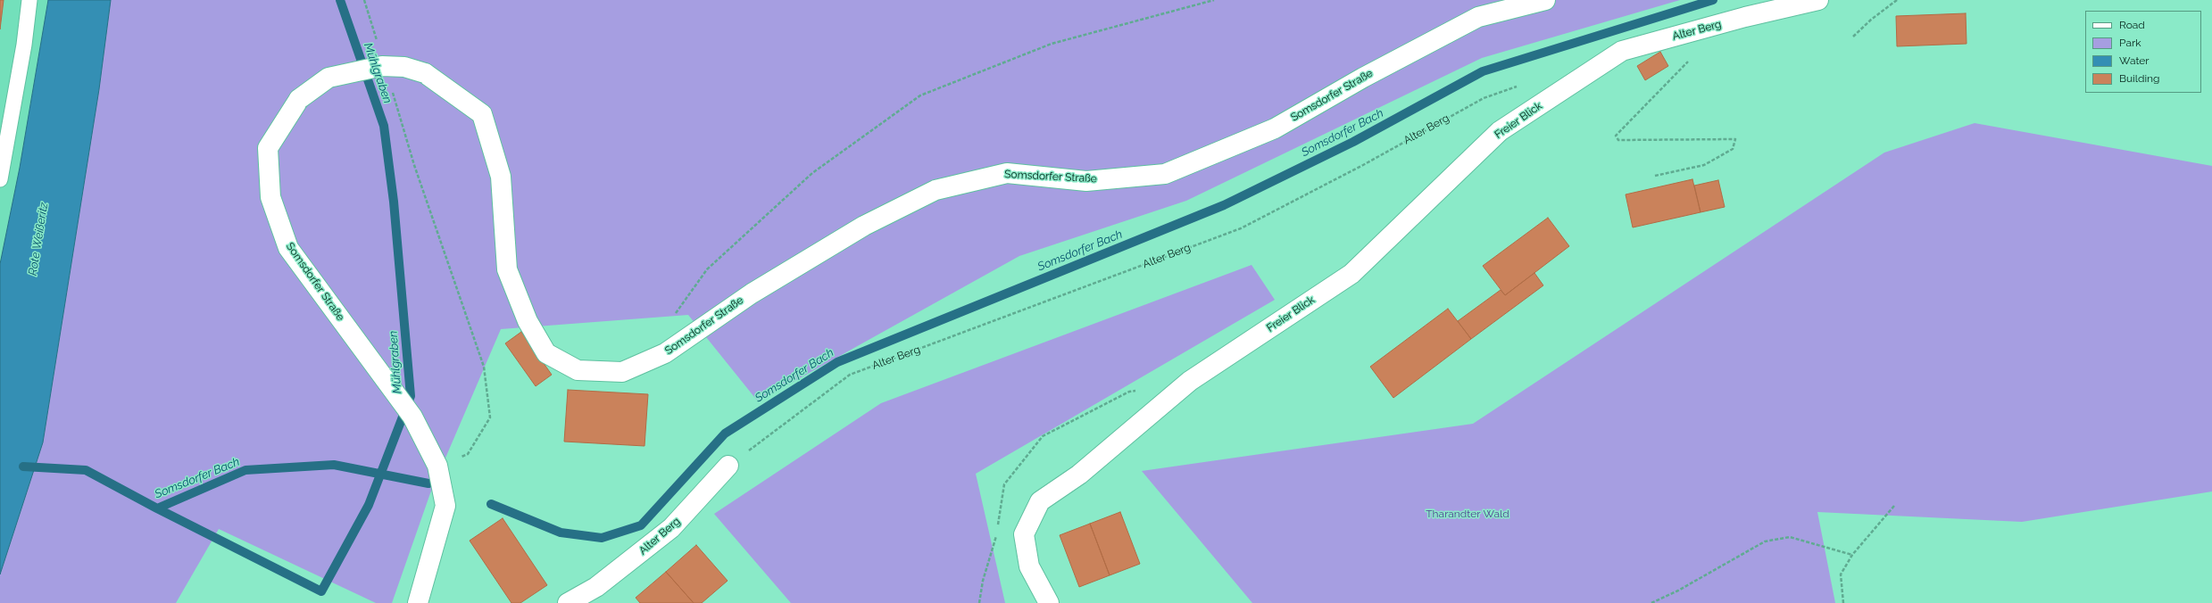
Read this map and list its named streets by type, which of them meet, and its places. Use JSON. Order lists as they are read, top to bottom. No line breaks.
{"streets":{"street":["Alter Berg","Somsdorfer Straße","Freier Blick"]},"crossings":[["Alter Berg","Freier Blick"]],"water":["Mühlgraben","Somsdorfer Bach","Rote Weißeritz"],"parks":["Tharandter Wald"],"legend":["Road","Park","Water","Building"]}
